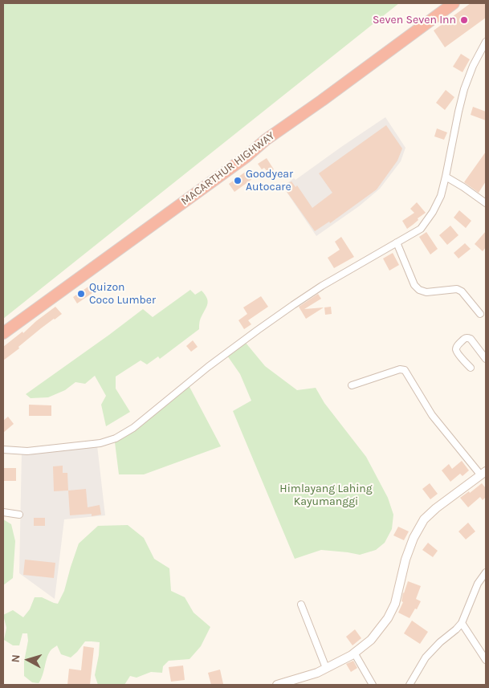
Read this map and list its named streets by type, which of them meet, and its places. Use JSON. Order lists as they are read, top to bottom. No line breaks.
{"streets":{"highway":["MACARTHUR HIGHWAY"]},"parks":["Himlayang Lahing Kayumanggi"],"places":["Seven Seven Inn","Goodyear Autocare","Quizon Coco Lumber"],"north":"left"}
